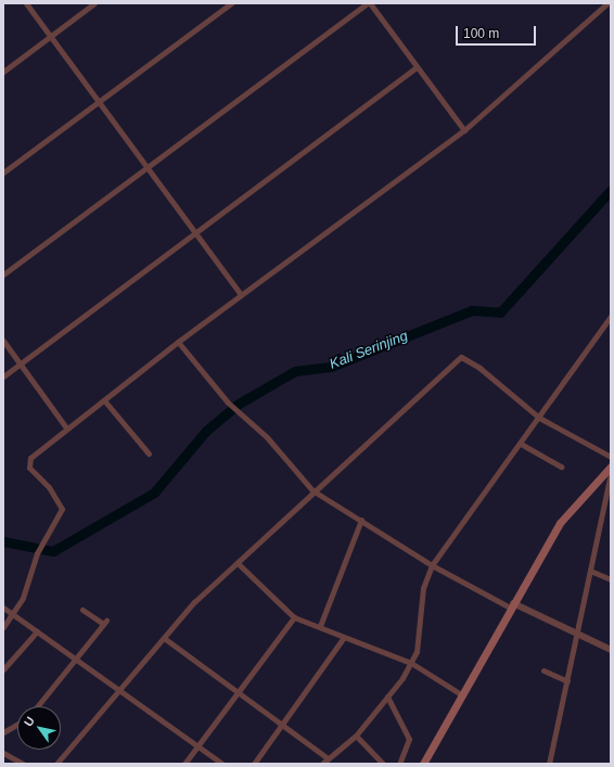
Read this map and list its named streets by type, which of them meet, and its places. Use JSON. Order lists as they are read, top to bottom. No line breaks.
{"water":["Kali Serinjing"],"scale_bar":"100 m","north":"top left"}
